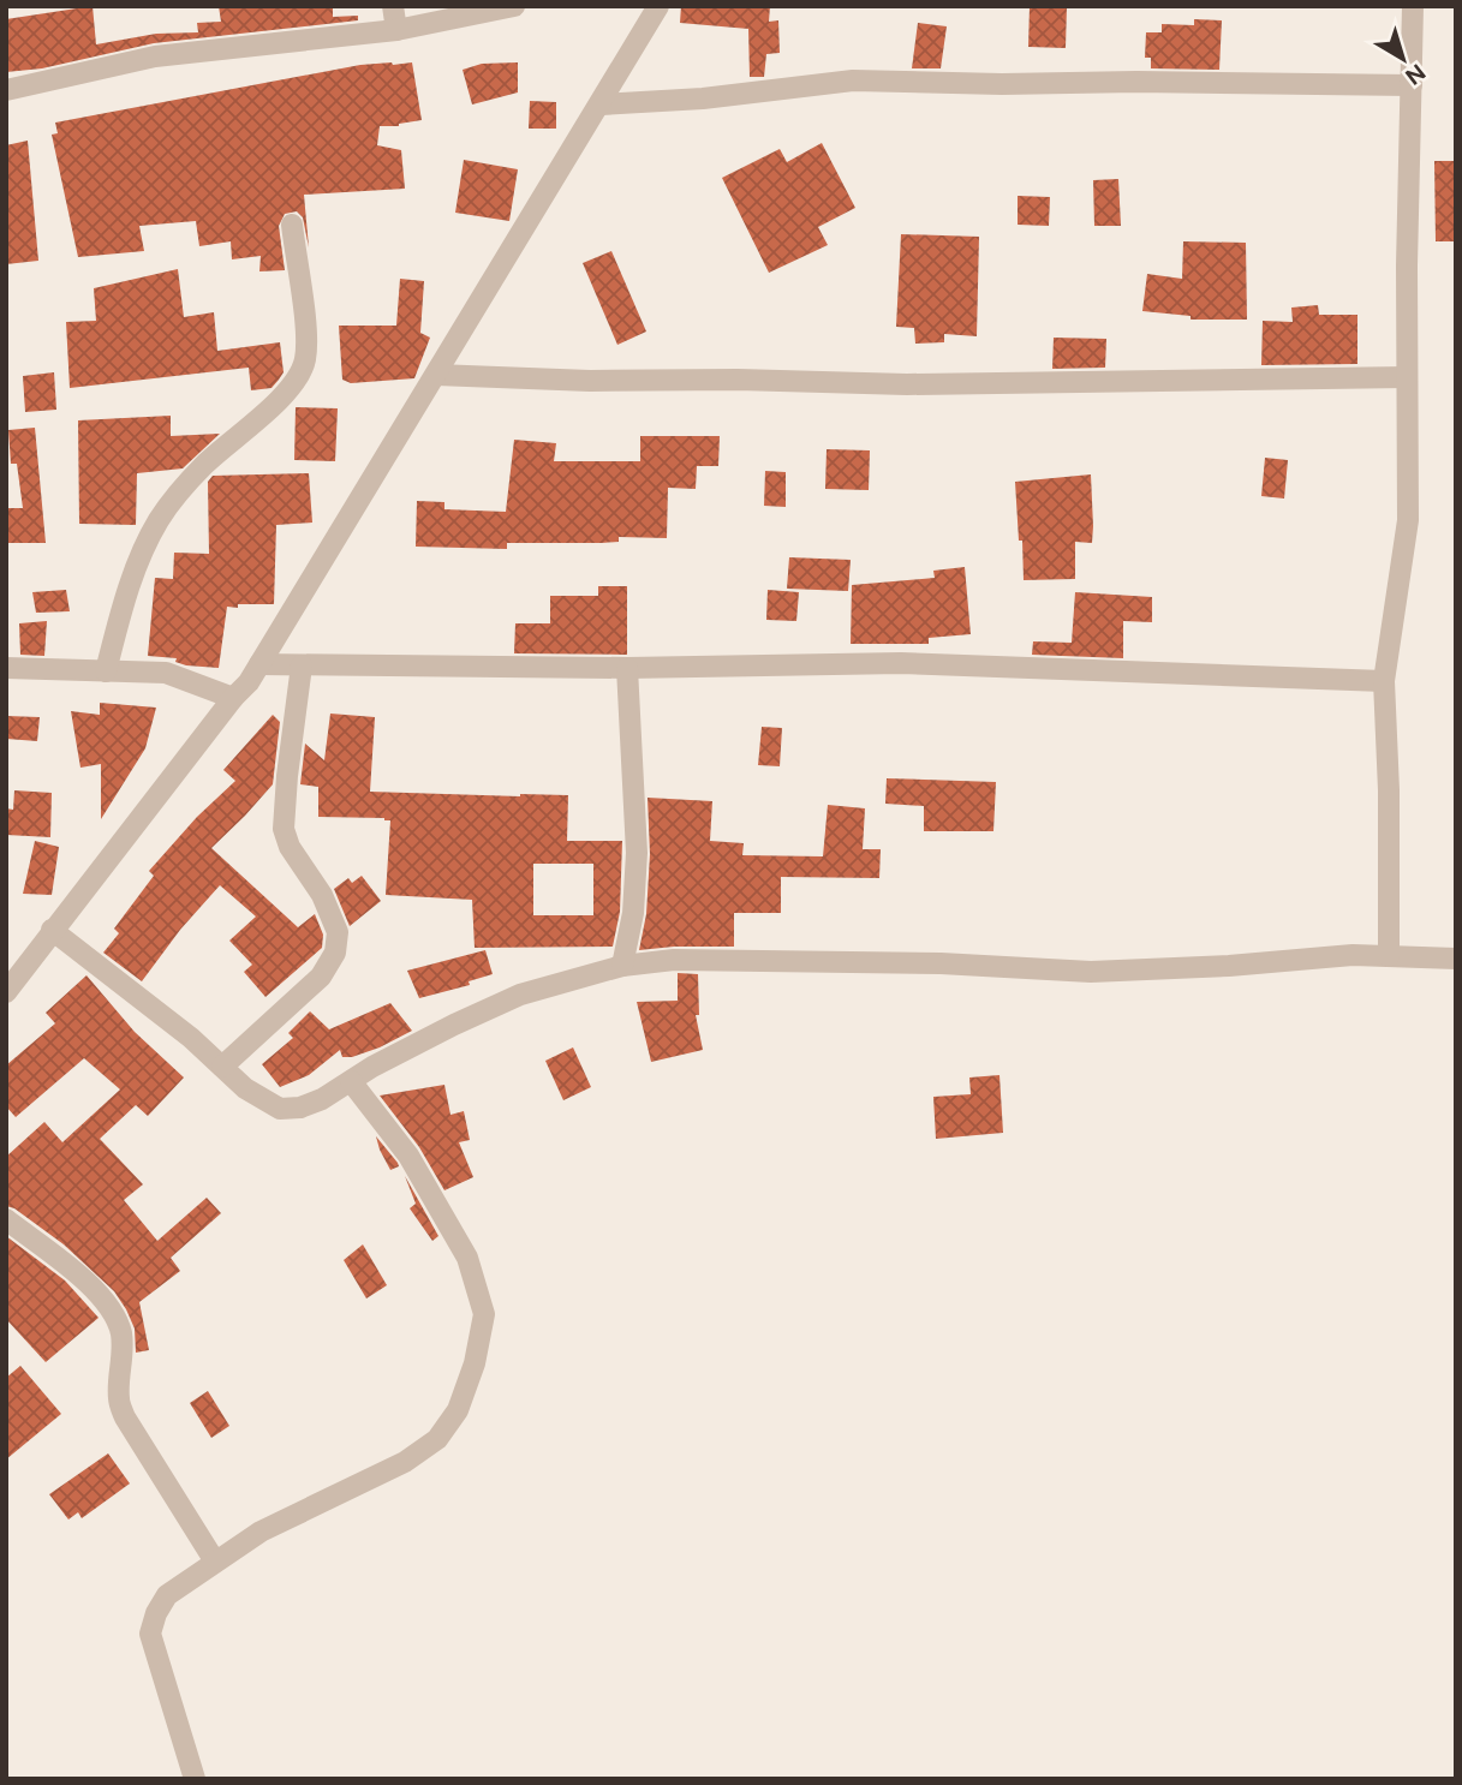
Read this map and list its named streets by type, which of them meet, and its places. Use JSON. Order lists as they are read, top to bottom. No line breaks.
{"north":"bottom right"}
